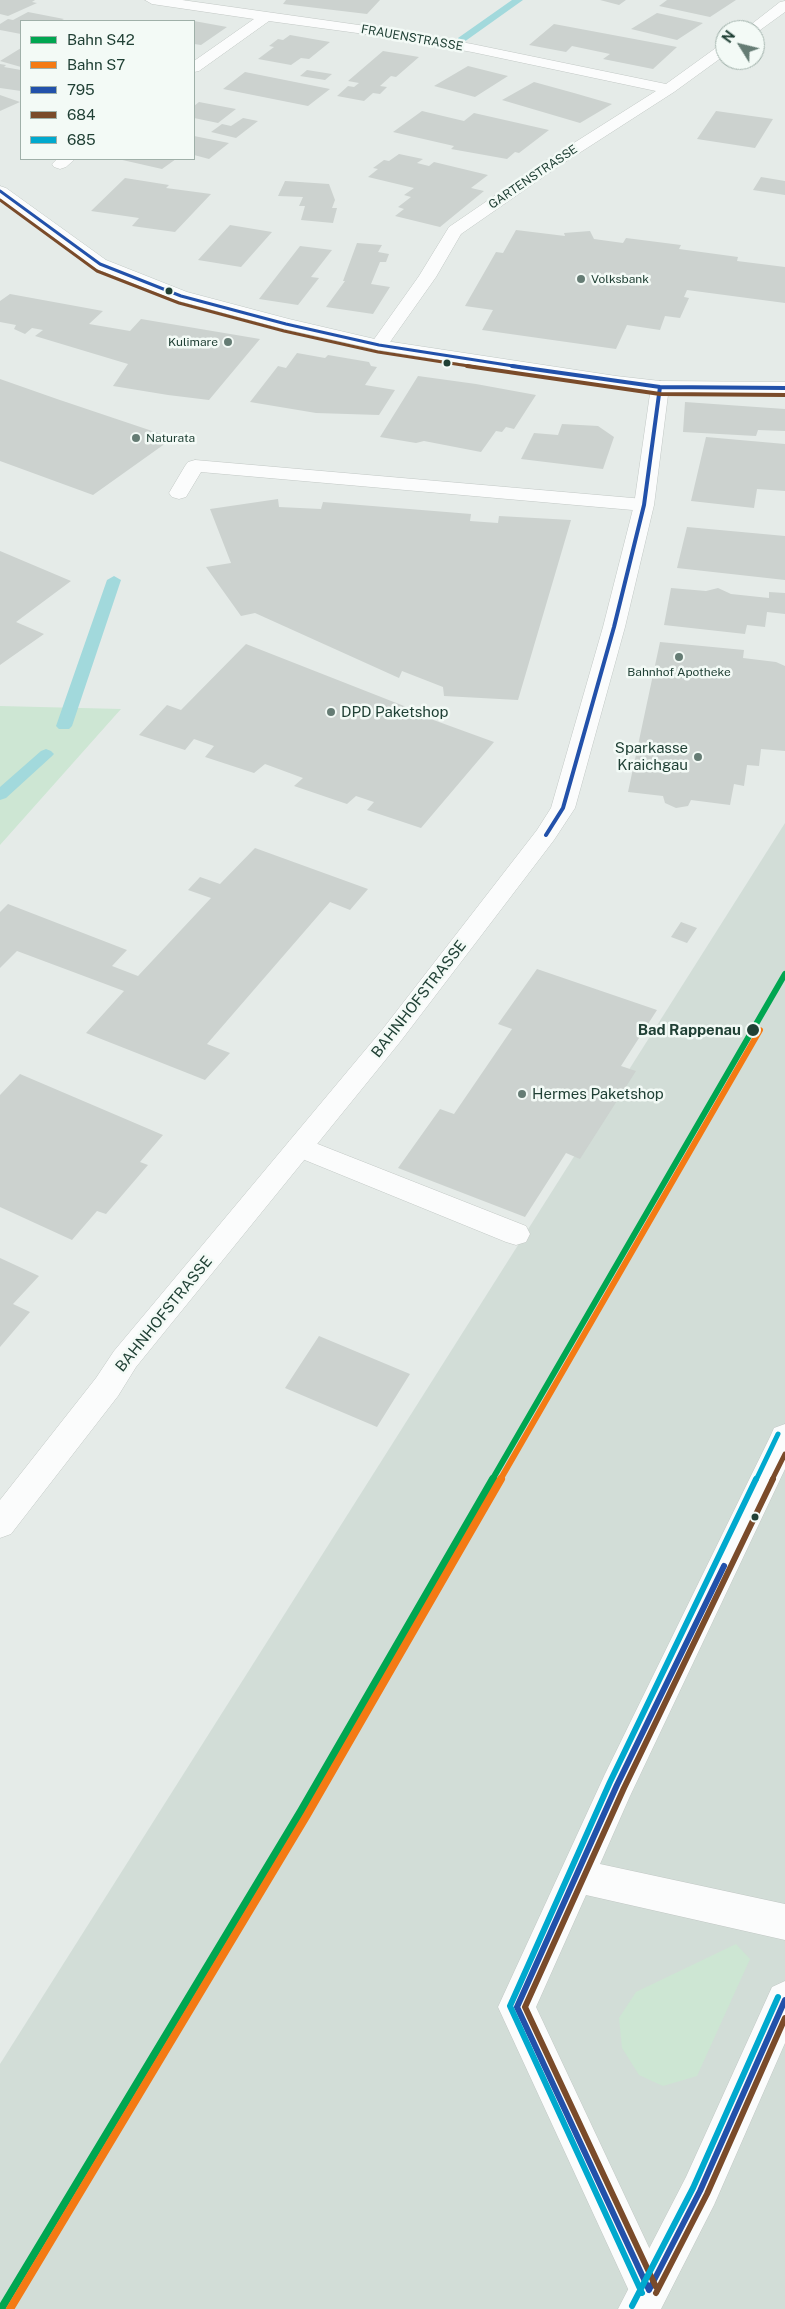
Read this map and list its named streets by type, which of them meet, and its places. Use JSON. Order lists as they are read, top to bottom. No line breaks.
{"streets":{"street":["FRAUENSTRASSE","GARTENSTRASSE","BAHNHOFSTRASSE"]},"crossings":[["FRAUENSTRASSE","GARTENSTRASSE"]],"places":["Volksbank","Kulimare","Naturata","Bahnhof Apotheke","DPD Paketshop","Sparkasse Kraichgau","Bad Rappenau","Hermes Paketshop"],"lines":["transit line 795","transit line 684","rail line S42","rail line S7","transit line 685"],"legend":["Bahn S42","Bahn S7","795","684","685"],"north":"top left"}
